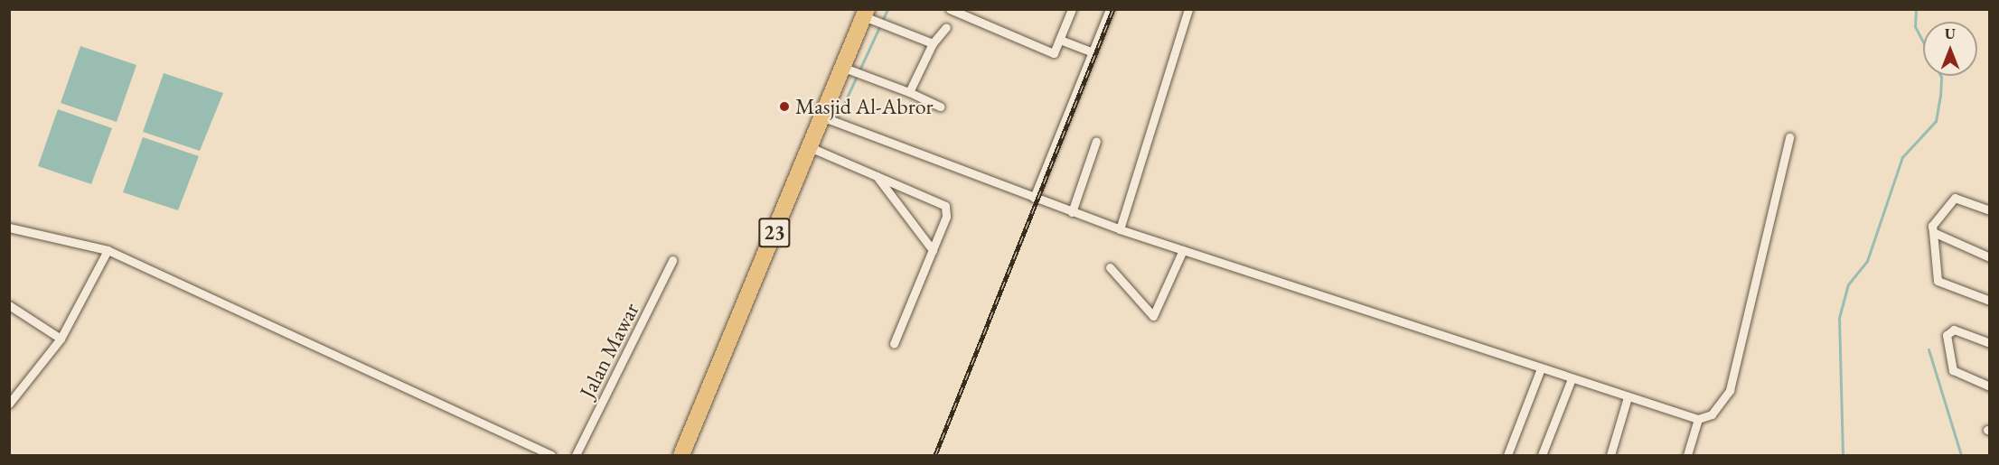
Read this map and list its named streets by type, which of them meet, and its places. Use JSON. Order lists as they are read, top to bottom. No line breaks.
{"streets":{"highway":["23"],"street":["Jalan Mawar"]},"places":["Masjid Al-Abror"],"north":"top"}
